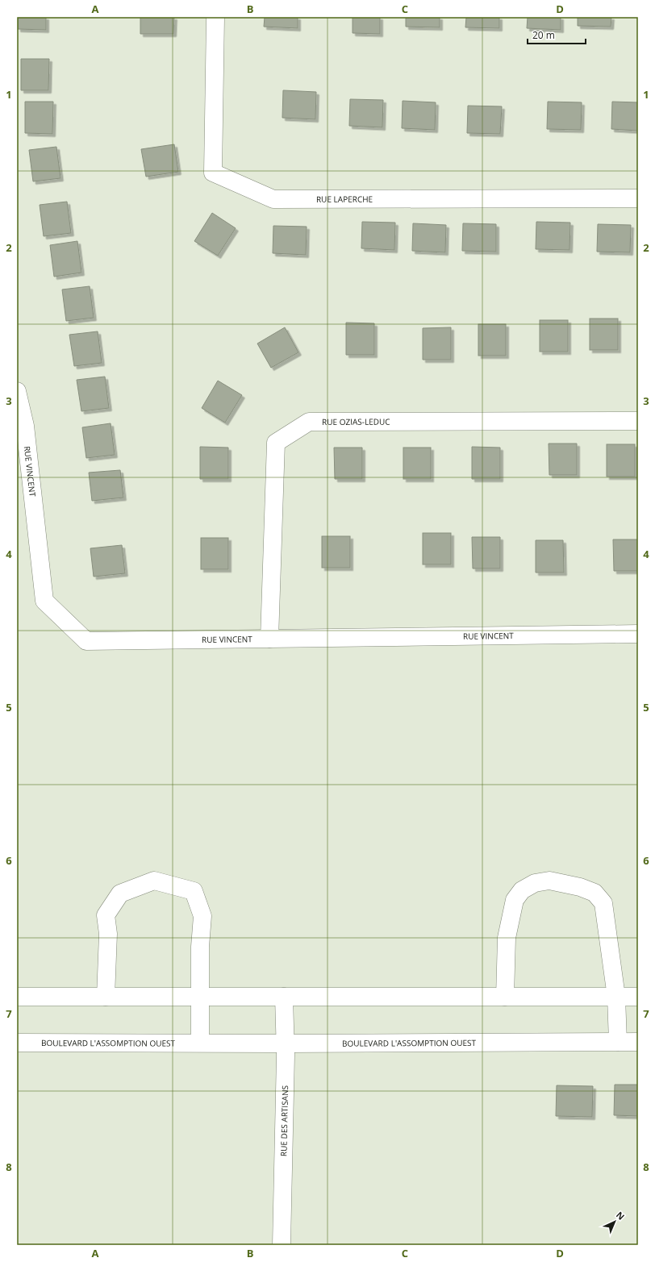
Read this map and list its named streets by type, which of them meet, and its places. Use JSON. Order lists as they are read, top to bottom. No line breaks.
{"streets":{"street":["RUE LAPERCHE","RUE OZIAS-LEDUC","RUE VINCENT","BOULEVARD L'ASSOMPTION OUEST","RUE DES ARTISANS"]},"crossings":[["RUE OZIAS-LEDUC","RUE VINCENT"],["BOULEVARD L'ASSOMPTION OUEST","RUE DES ARTISANS"]],"scale_bar":"20 m","north":"top right","grid":{"columns":["A","B","C","D"],"rows":["1","2","3","4","5","6","7","8"]}}
